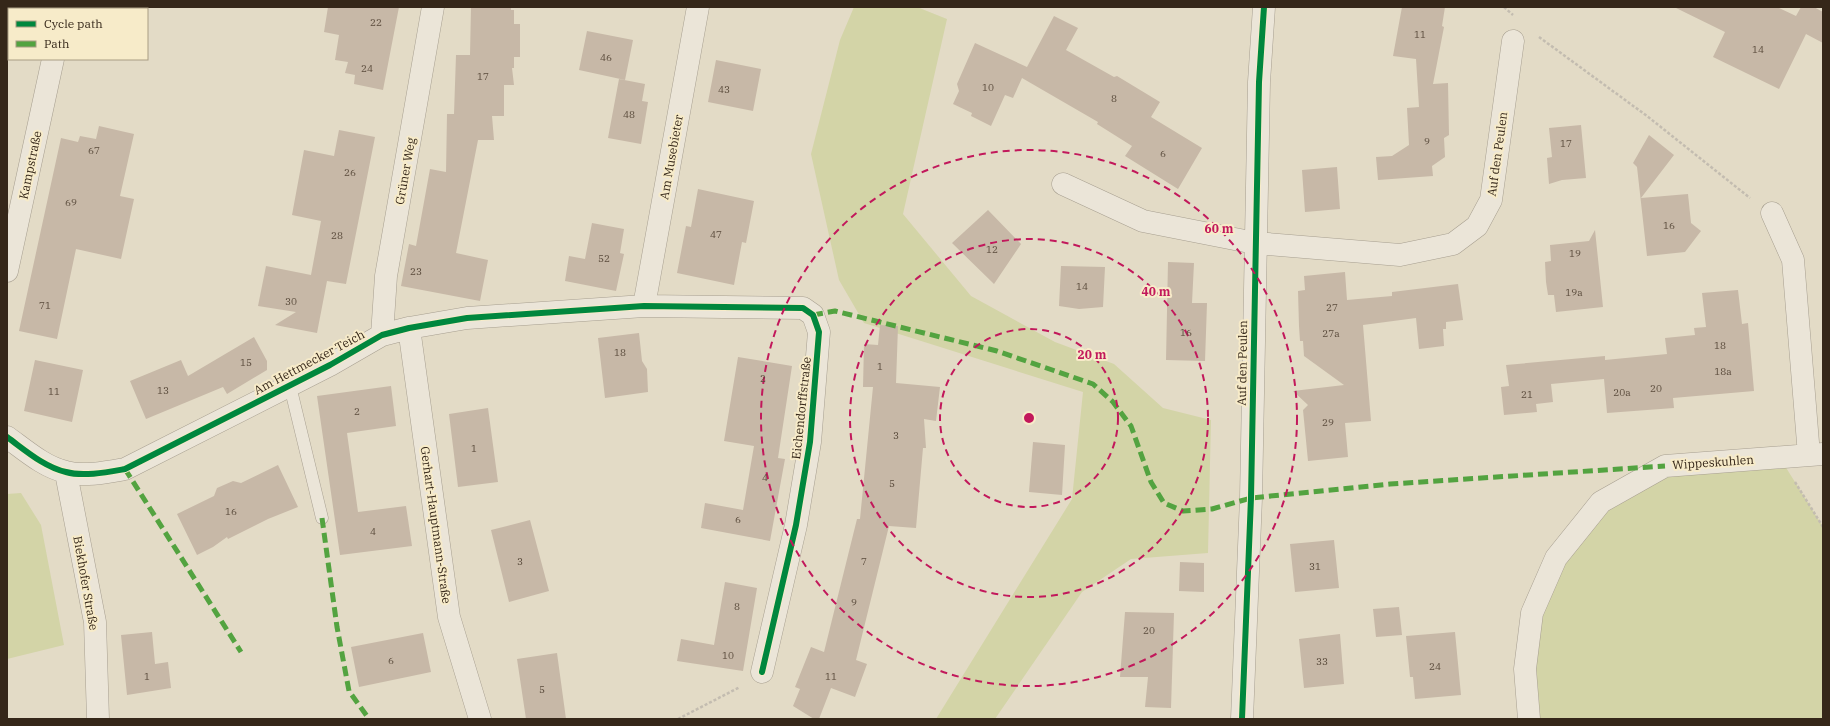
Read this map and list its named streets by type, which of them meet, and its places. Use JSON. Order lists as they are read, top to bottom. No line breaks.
{"streets":{"street":["Auf den Peulen","Am Musebieter","Kampstraße","Grüner Weg","Am Hettmecker Teich","Eichendorffstraße","Wippeskuhlen","Gerhart-Hauptmann-Straße","Biekhofer Straße"]},"crossings":[["Am Musebieter","Am Hettmecker Teich"],["Am Musebieter","Eichendorffstraße"],["Grüner Weg","Am Hettmecker Teich"],["Am Hettmecker Teich","Eichendorffstraße"],["Am Hettmecker Teich","Gerhart-Hauptmann-Straße"],["Am Hettmecker Teich","Biekhofer Straße"]],"house_numbers":["22","11","14","46","24","17","10","43","8","48","9","17","67","6","26","69","16","47","28","12","19","52","23","14","19a","30","71","27","16","27a","18","18","15","1","18a","2","20","13","11","20a","21","2","29","3","1","4","5","16","6","4","3","7","31","9","8","20","10","6","33","24","1","11","5"],"legend":["Cycle path","Path"],"rings":["60 m","40 m","20 m"]}
